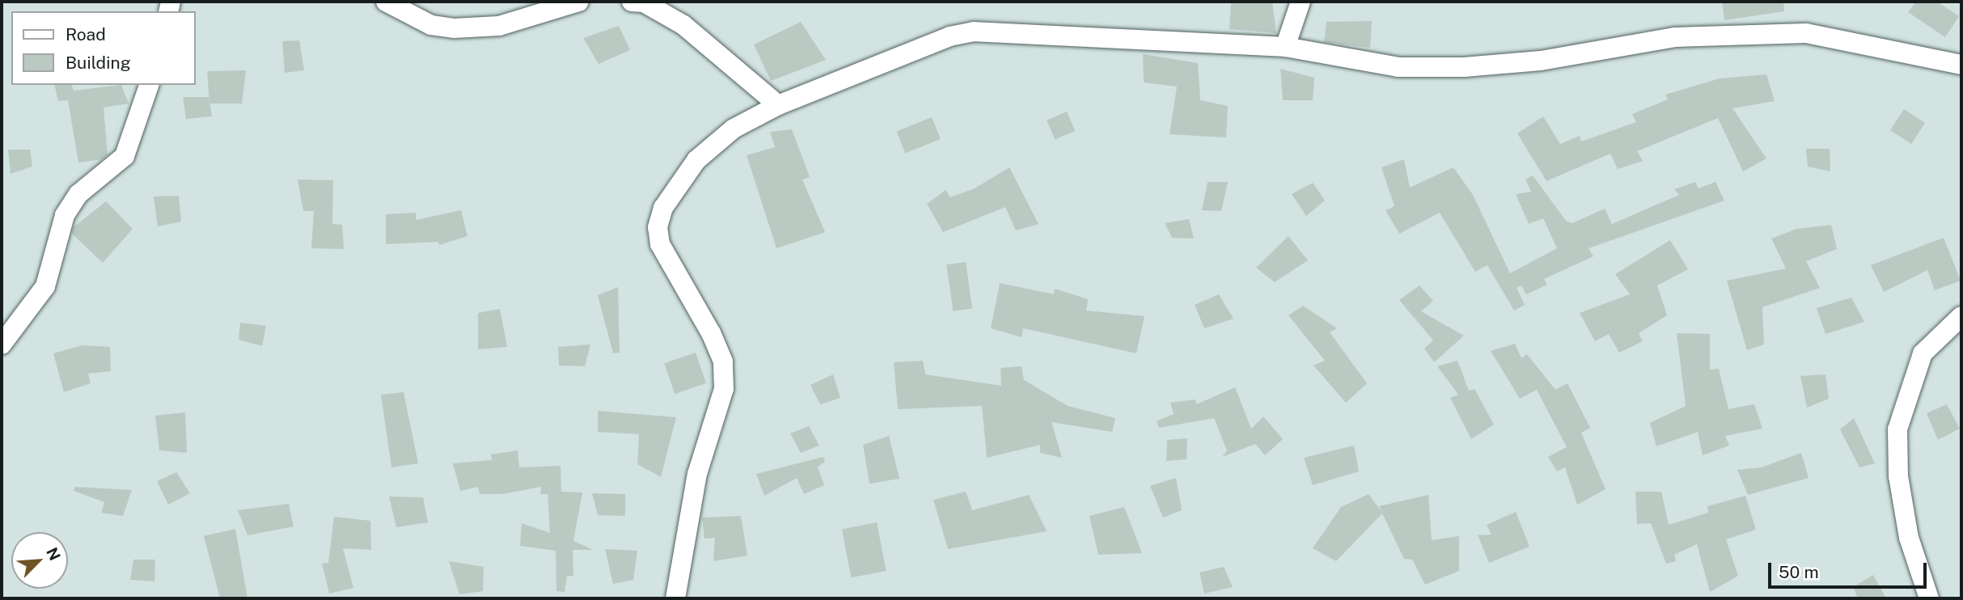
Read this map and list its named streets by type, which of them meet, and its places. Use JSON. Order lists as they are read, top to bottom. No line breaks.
{"legend":["Road","Building"],"scale_bar":"50 m","north":"top right"}
